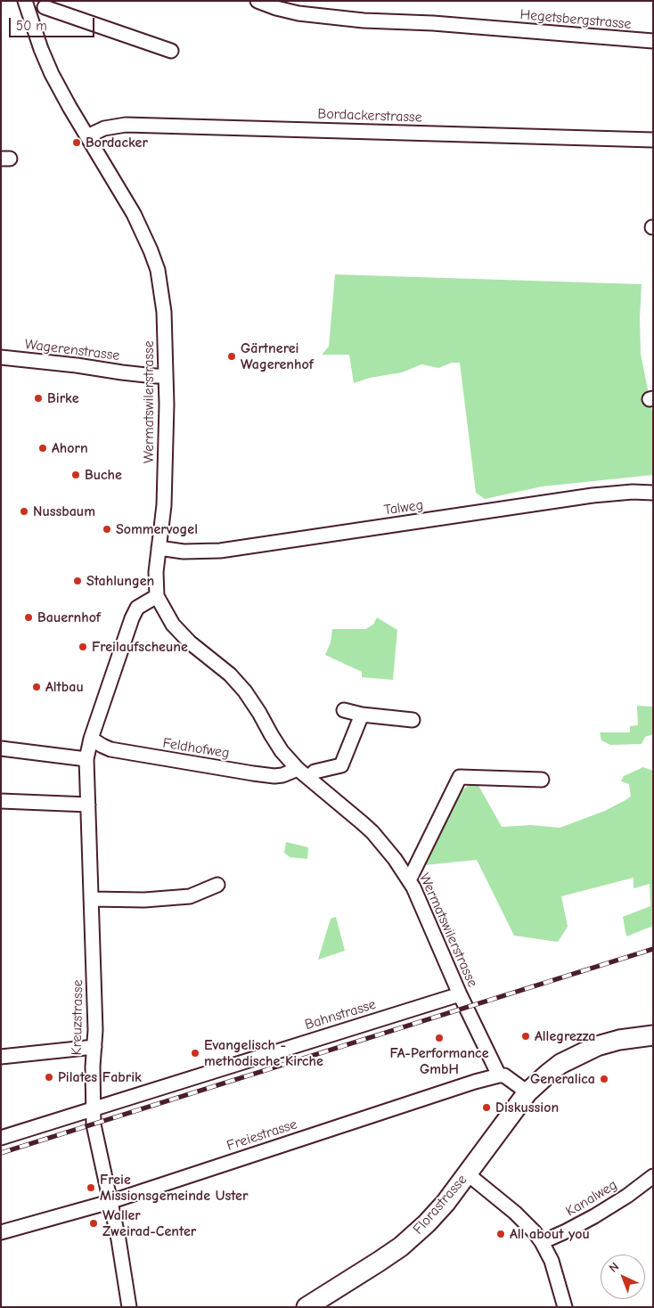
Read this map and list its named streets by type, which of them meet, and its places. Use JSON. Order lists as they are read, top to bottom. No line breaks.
{"streets":{"main road":["Florastrasse"],"street":["Hegetsbergstrasse","Bordackerstrasse","Wagerenstrasse","Wermatswilerstrasse","Talweg","Feldhofweg","Bahnstrasse","Kreuzstrasse","Freiestrasse","Kanalweg"]},"crossings":[["Bordackerstrasse","Wermatswilerstrasse"],["Wagerenstrasse","Wermatswilerstrasse"],["Wermatswilerstrasse","Talweg"],["Wermatswilerstrasse","Feldhofweg"],["Wermatswilerstrasse","Bahnstrasse"],["Wermatswilerstrasse","Kreuzstrasse"],["Wermatswilerstrasse","Freiestrasse"],["Feldhofweg","Kreuzstrasse"],["Bahnstrasse","Kreuzstrasse"],["Kreuzstrasse","Freiestrasse"]],"places":["Bordacker","Gärtnerei Wagerenhof","Birke","Ahorn","Buche","Nussbaum","Sommervogel","Stahlungen","Bauernhof","Freilaufscheune","Altbau","Allegrezza","FA-Performance GmbH","Evangelisch - methodische Kirche","Pilates Fabrik","Generalica","Diskussion","Freie Missionsgemeinde Uster","Waller Zweirad-Center","All about you"],"scale_bar":"50 m","north":"top left"}
